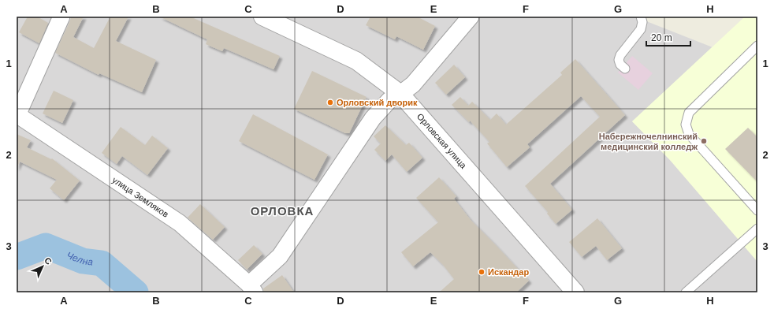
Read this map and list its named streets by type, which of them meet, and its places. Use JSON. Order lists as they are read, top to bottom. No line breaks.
{"streets":{"street":["Орловская улица","улица Земляков"]},"districts":["ОРЛОВКА"],"water":["Челна"],"places":["Орловский дворик","Набережночелнинский медицинский колледж","Искандар"],"scale_bar":"20 m","north":"top right","grid":{"columns":["A","B","C","D","E","F","G","H"],"rows":["1","2","3"]}}
